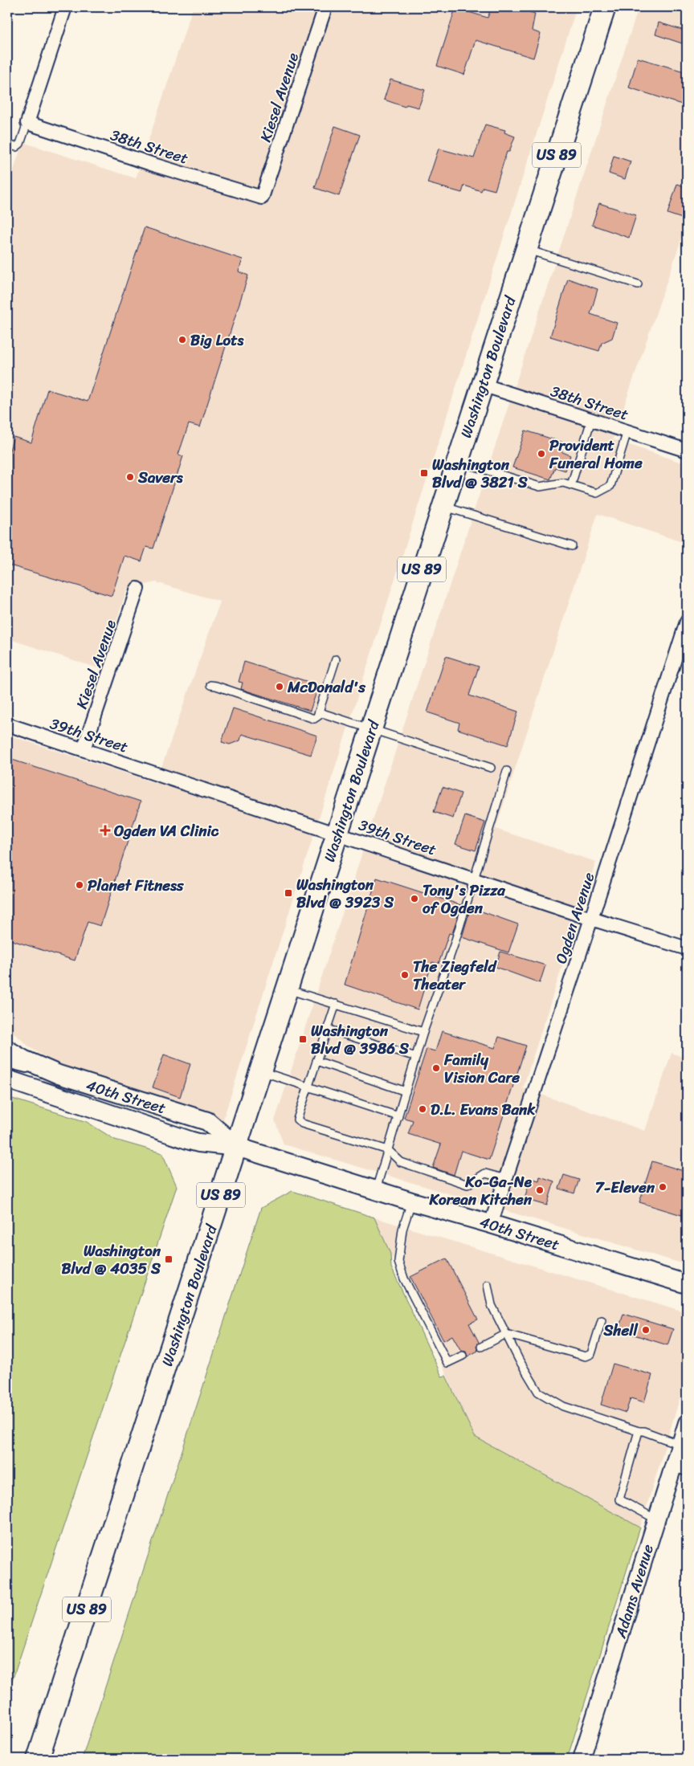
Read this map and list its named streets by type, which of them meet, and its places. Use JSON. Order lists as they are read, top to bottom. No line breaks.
{"streets":{"main road":["US 89","Washington Boulevard","40th Street"],"street":["Kiesel Avenue","38th Street","39th Street","Ogden Avenue","Adams Avenue"]},"crossings":[["Kiesel Avenue","38th Street"],["Kiesel Avenue","39th Street"],["38th Street","Washington Boulevard"],["Washington Boulevard","39th Street"],["Washington Boulevard","40th Street"],["39th Street","Ogden Avenue"],["Ogden Avenue","40th Street"]],"places":{"other":["Big Lots","Provident Funeral Home","Savers","McDonald's","Planet Fitness","Tony's Pizza of Ogden","The Ziegfeld Theater","Family Vision Care","D.L. Evans Bank","7-Eleven","Ko-Ga-Ne Korean Kitchen","Shell"],"transit":["Washington Blvd @ 3821 S","Washington Blvd @ 3923 S","Washington Blvd @ 3986 S","Washington Blvd @ 4035 S"],"health":["Ogden VA Clinic"]}}
